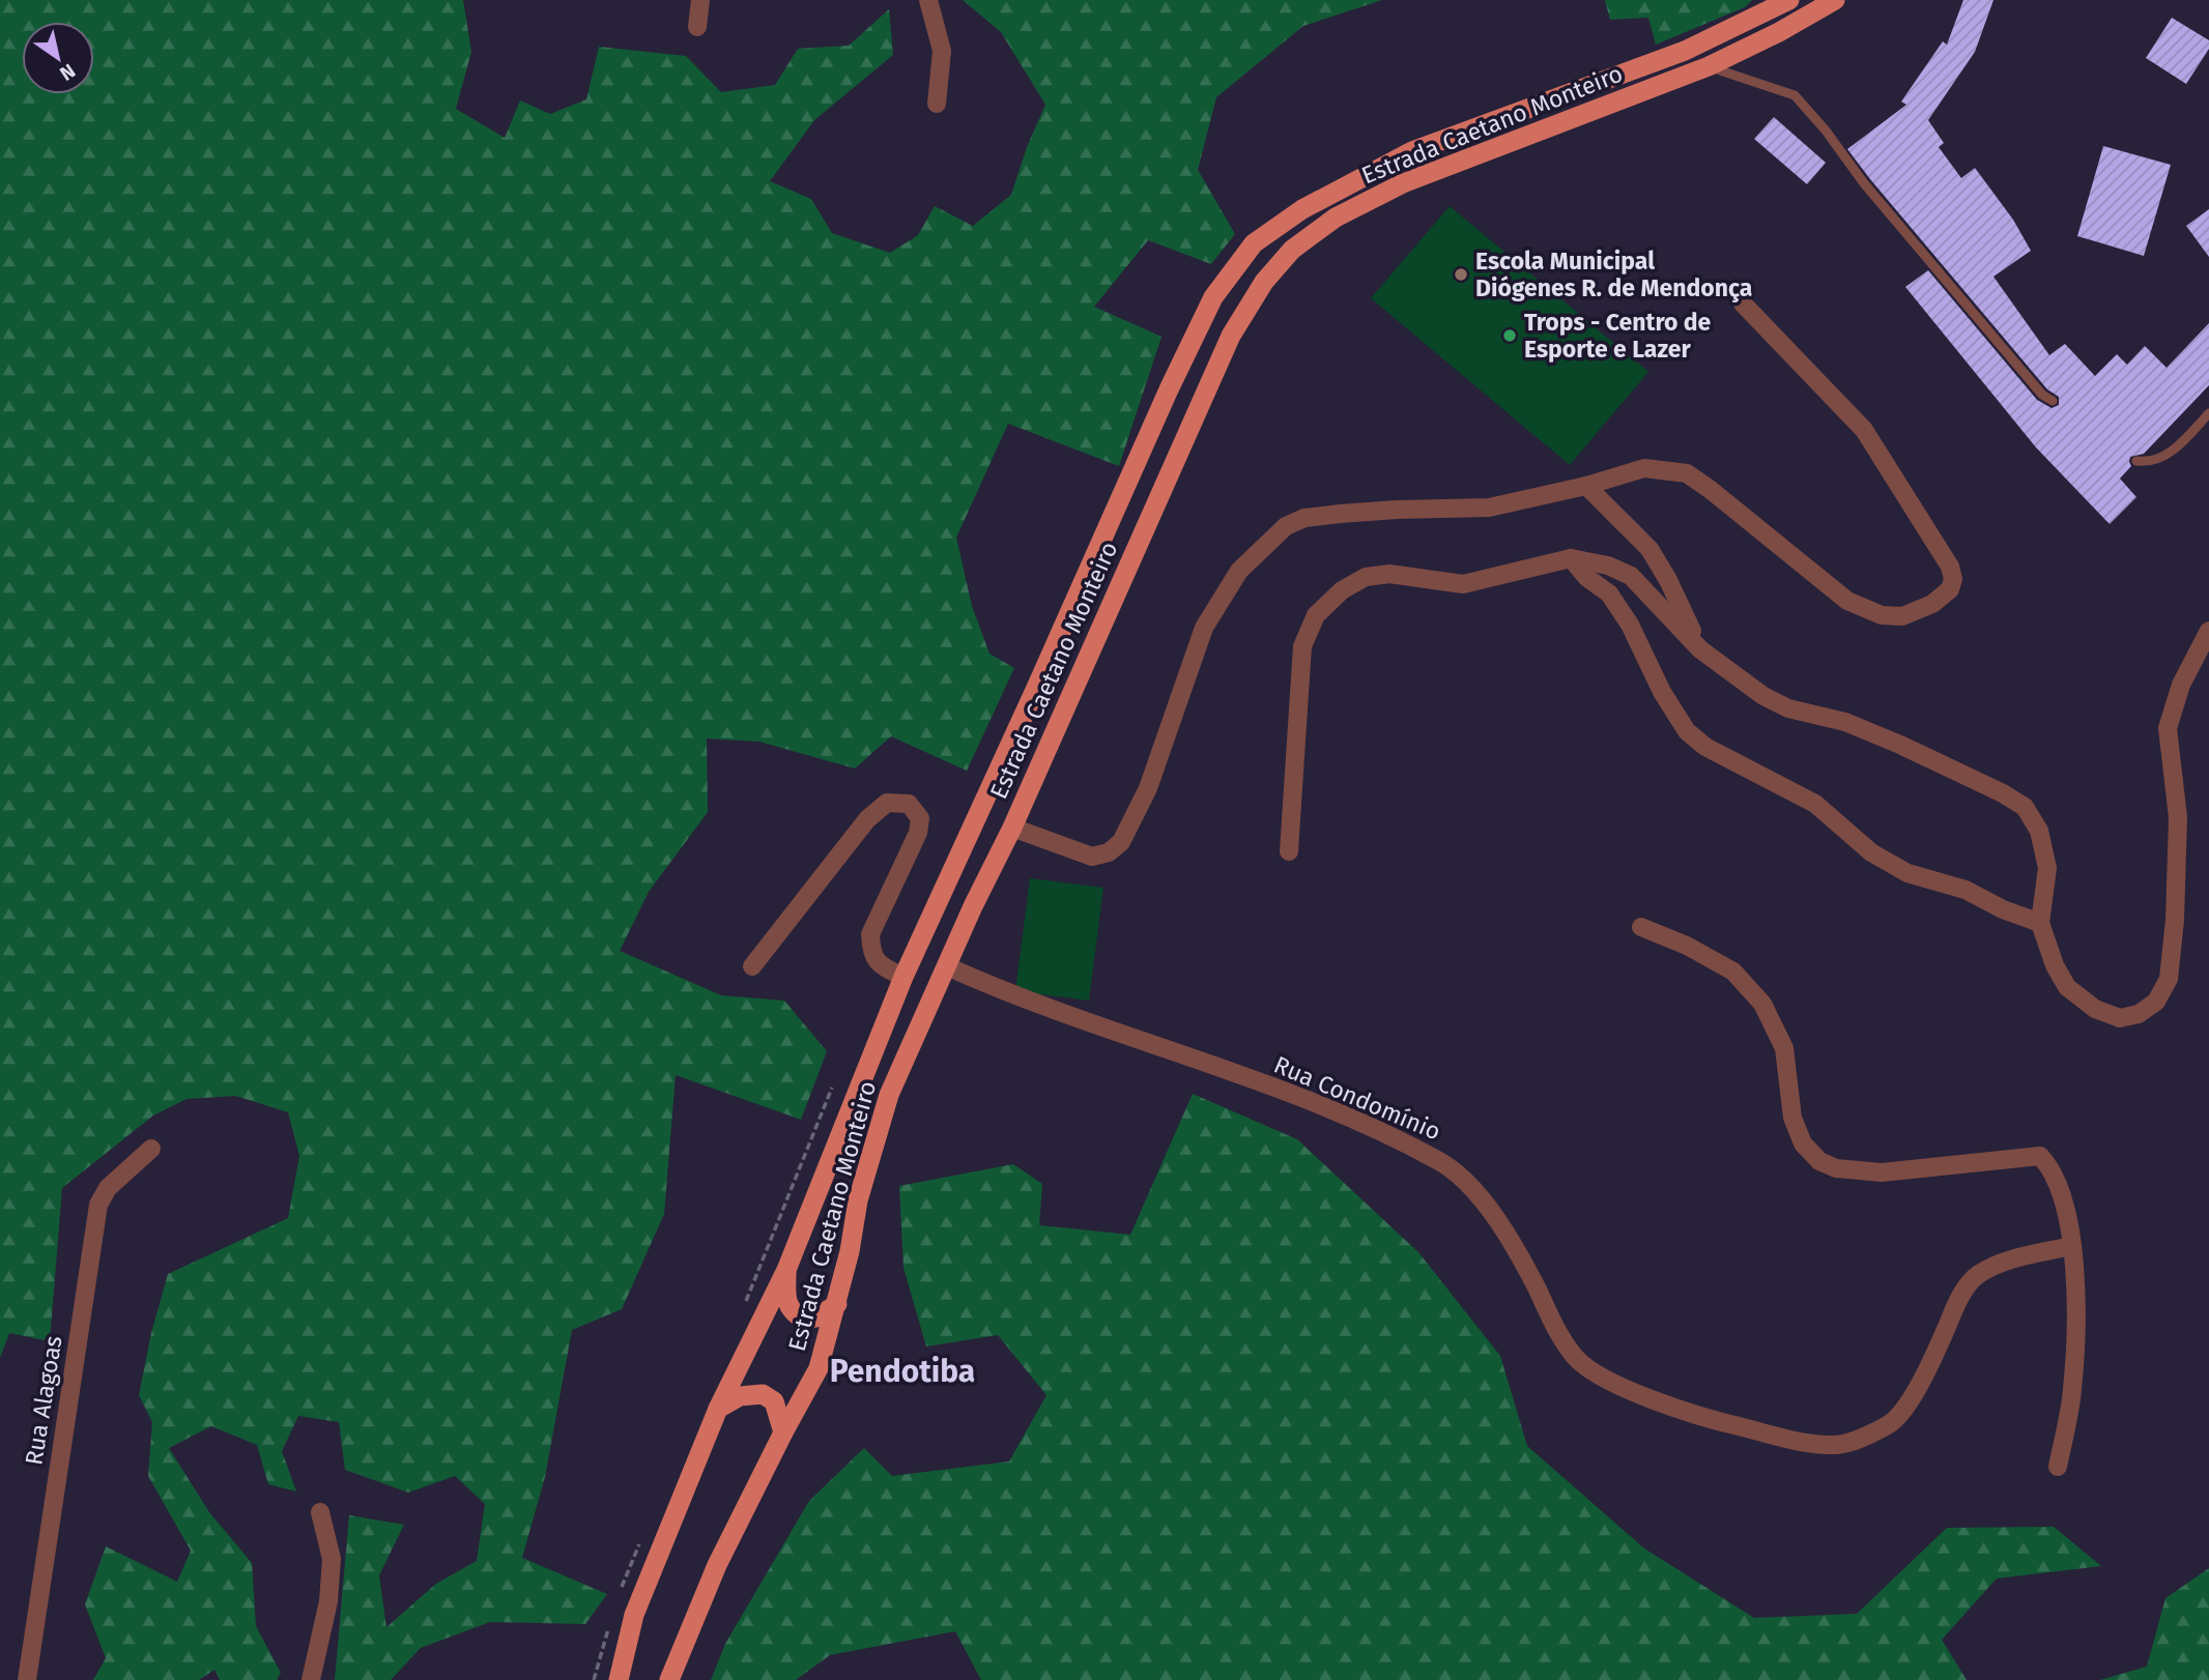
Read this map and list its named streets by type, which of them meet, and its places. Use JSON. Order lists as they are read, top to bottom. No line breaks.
{"streets":{"main road":["Estrada Caetano Monteiro"],"street":["Rua Condomínio","Rua Alagoas"]},"crossings":[["Estrada Caetano Monteiro","Rua Condomínio"]],"districts":["Pendotiba"],"places":["Escola Municipal Diógenes R. de Mendonça","Trops - Centro de Esporte e Lazer"],"north":"bottom right"}
